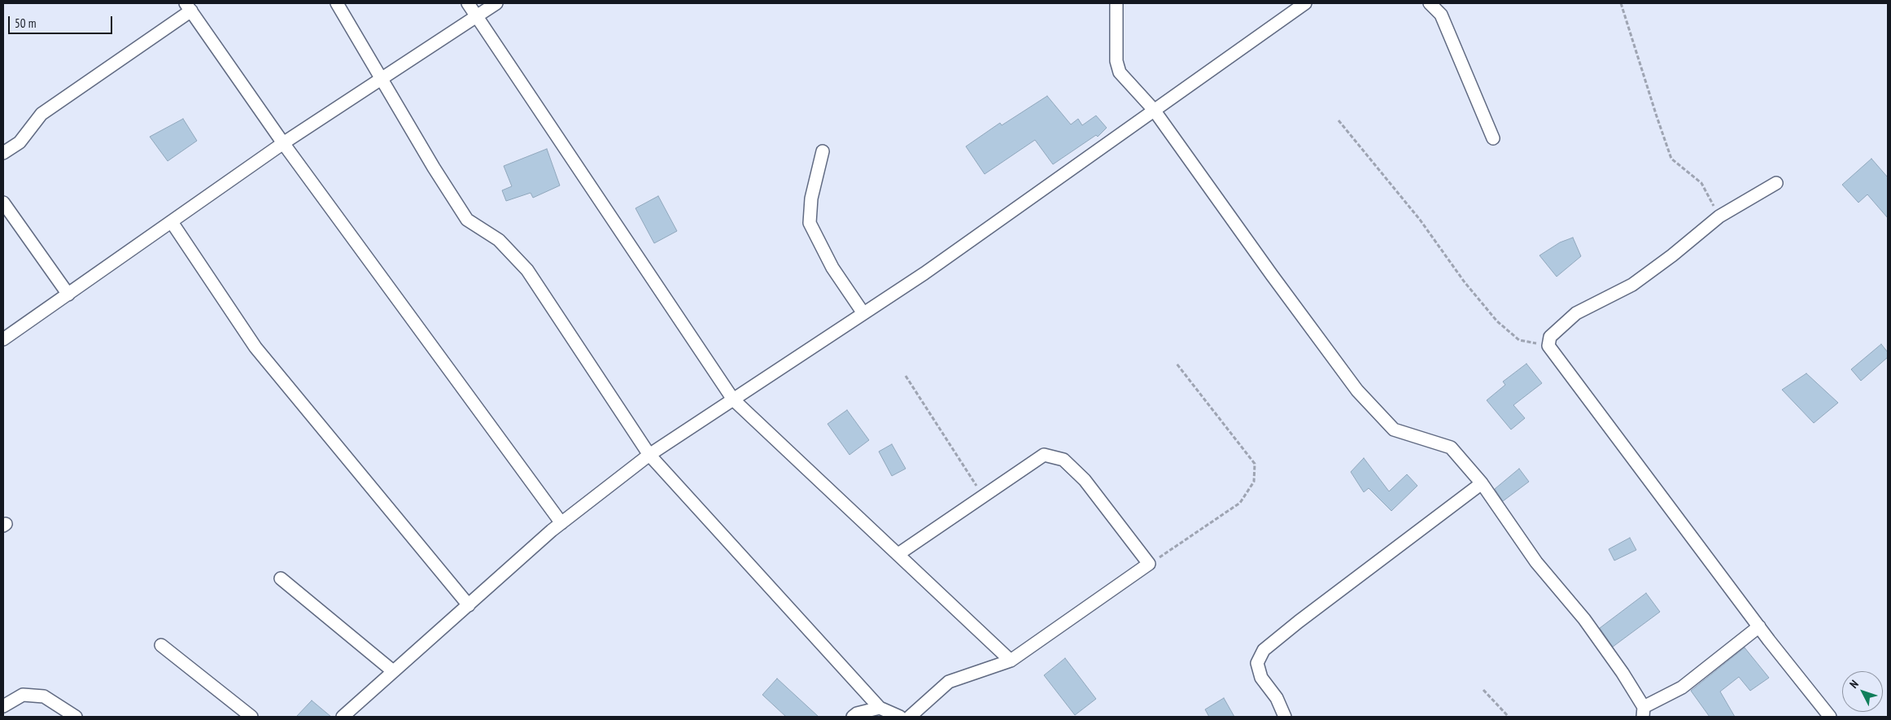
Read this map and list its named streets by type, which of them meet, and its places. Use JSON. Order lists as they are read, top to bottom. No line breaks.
{"scale_bar":"50 m","north":"top left"}
